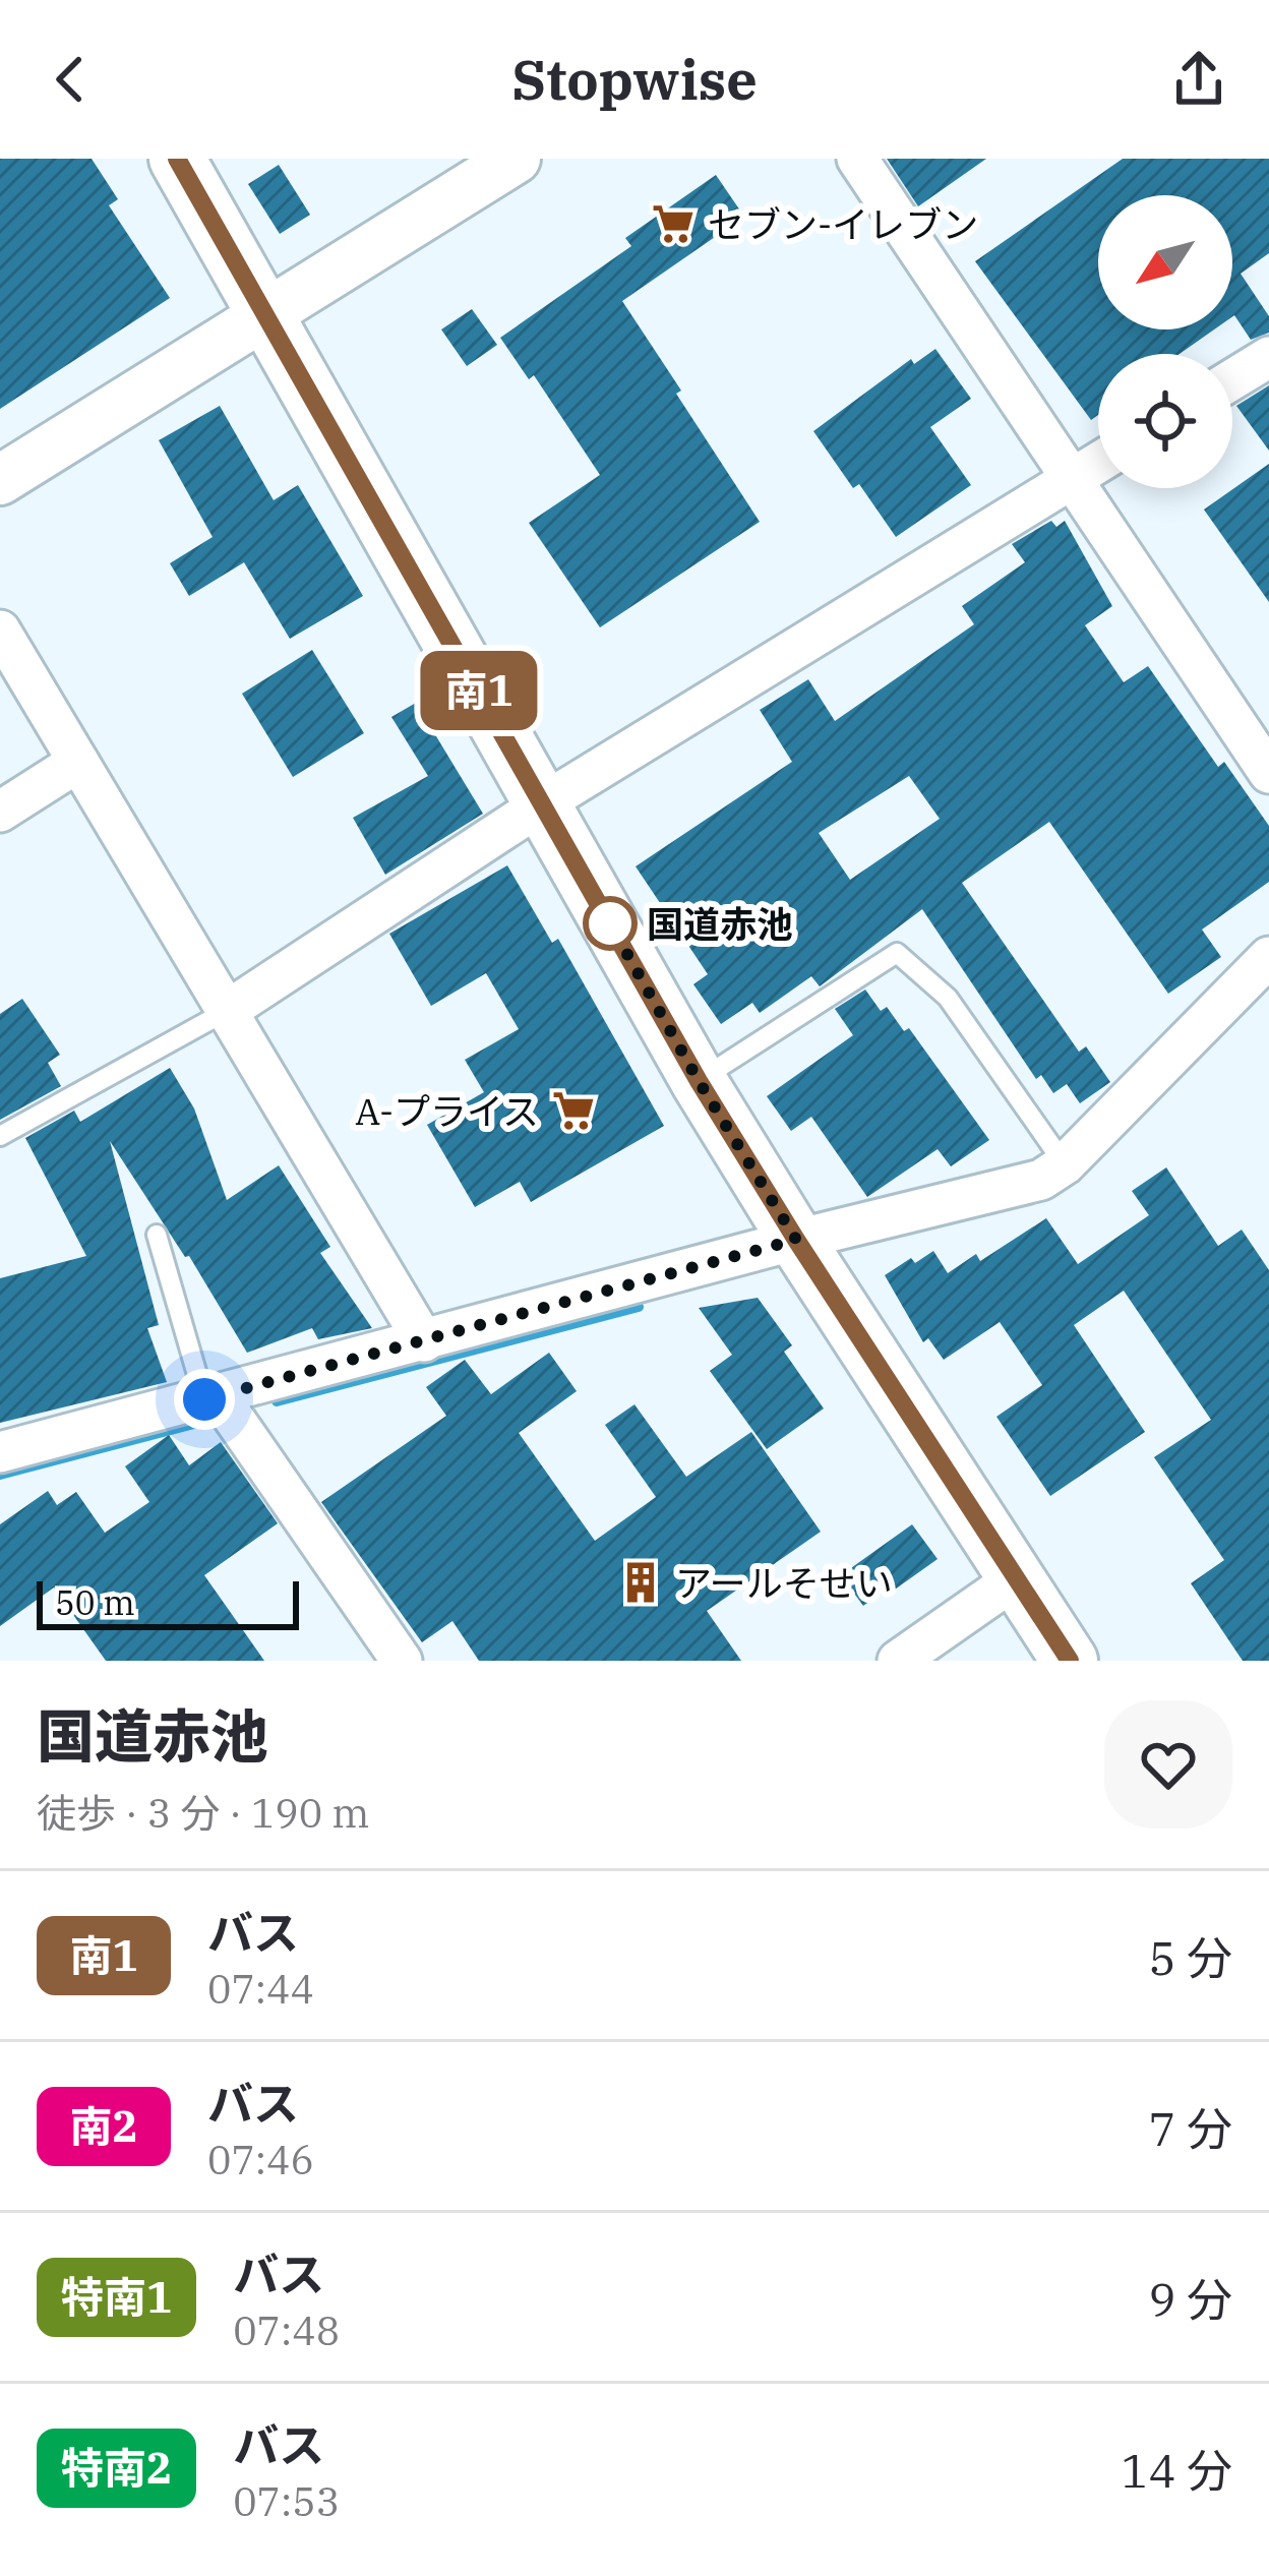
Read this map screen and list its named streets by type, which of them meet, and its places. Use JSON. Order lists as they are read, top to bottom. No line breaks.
{"places":{"supermarket":["セブン-イレブン","A-プライス"],"other":["国道赤池"],"building":["アールそせい"]},"lines":["bus line 南1"],"scale_bar":"50 m","north":"bottom left","page":{"header":"Stopwise","on_map":"南1","scale":"50 m","heading":["国道赤池","徒歩 · 3 分 · 190 m"],"list":[{"mark":"南1","name":"バス","note":"07:44","value":"5 分"},{"mark":"南2","name":"バス","note":"07:46","value":"7 分"},{"mark":"特南1","name":"バス","note":"07:48","value":"9 分"},{"mark":"特南2","name":"バス","note":"07:53","value":"14 分"}]}}
